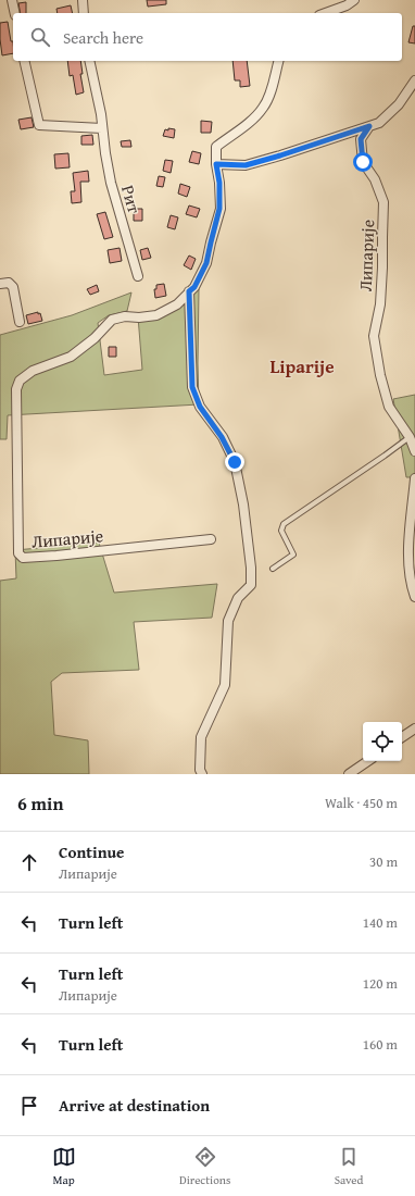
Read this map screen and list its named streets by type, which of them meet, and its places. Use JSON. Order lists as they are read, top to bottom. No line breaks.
{"streets":{"street":["Рит","Липарије"]},"districts":["Liparije"],"page":{"search":"Search here","heading":["6 min","Walk · 450 m"],"list":[["Continue","Липарије","30 m"],["Turn left","140 m"],["Turn left","Липарије","120 m"],["Turn left","160 m"],"Arrive at destination"],"nav":["Map","Directions","Saved"]}}
